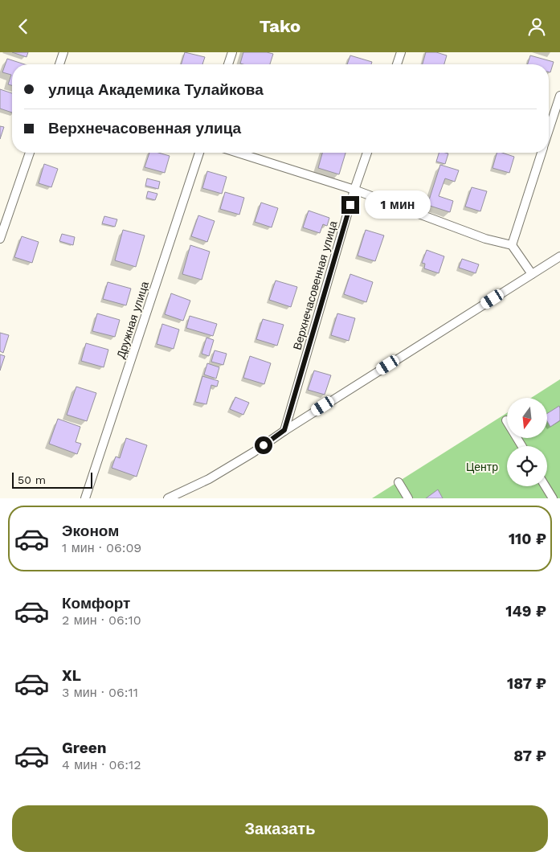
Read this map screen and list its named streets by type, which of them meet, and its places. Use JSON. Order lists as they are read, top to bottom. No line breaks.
{"streets":{"street":["Верхнечасовенная улица","Дружная улица"]},"parks":["Центр"],"scale_bar":"50 m","north":"bottom","page":{"header":"Tako","banner":["улица Академика Тулайкова","Верхнечасовенная улица"],"bubble":"1 мин","scale":"50 m","list":[{"name":"Эконом","note":"1 мин · 06:09","value":"110 ₽"},{"name":"Комфорт","note":"2 мин · 06:10","value":"149 ₽"},{"name":"XL","note":"3 мин · 06:11","value":"187 ₽"},{"name":"Green","note":"4 мин · 06:12","value":"87 ₽"}],"buttons":"Заказать"}}
